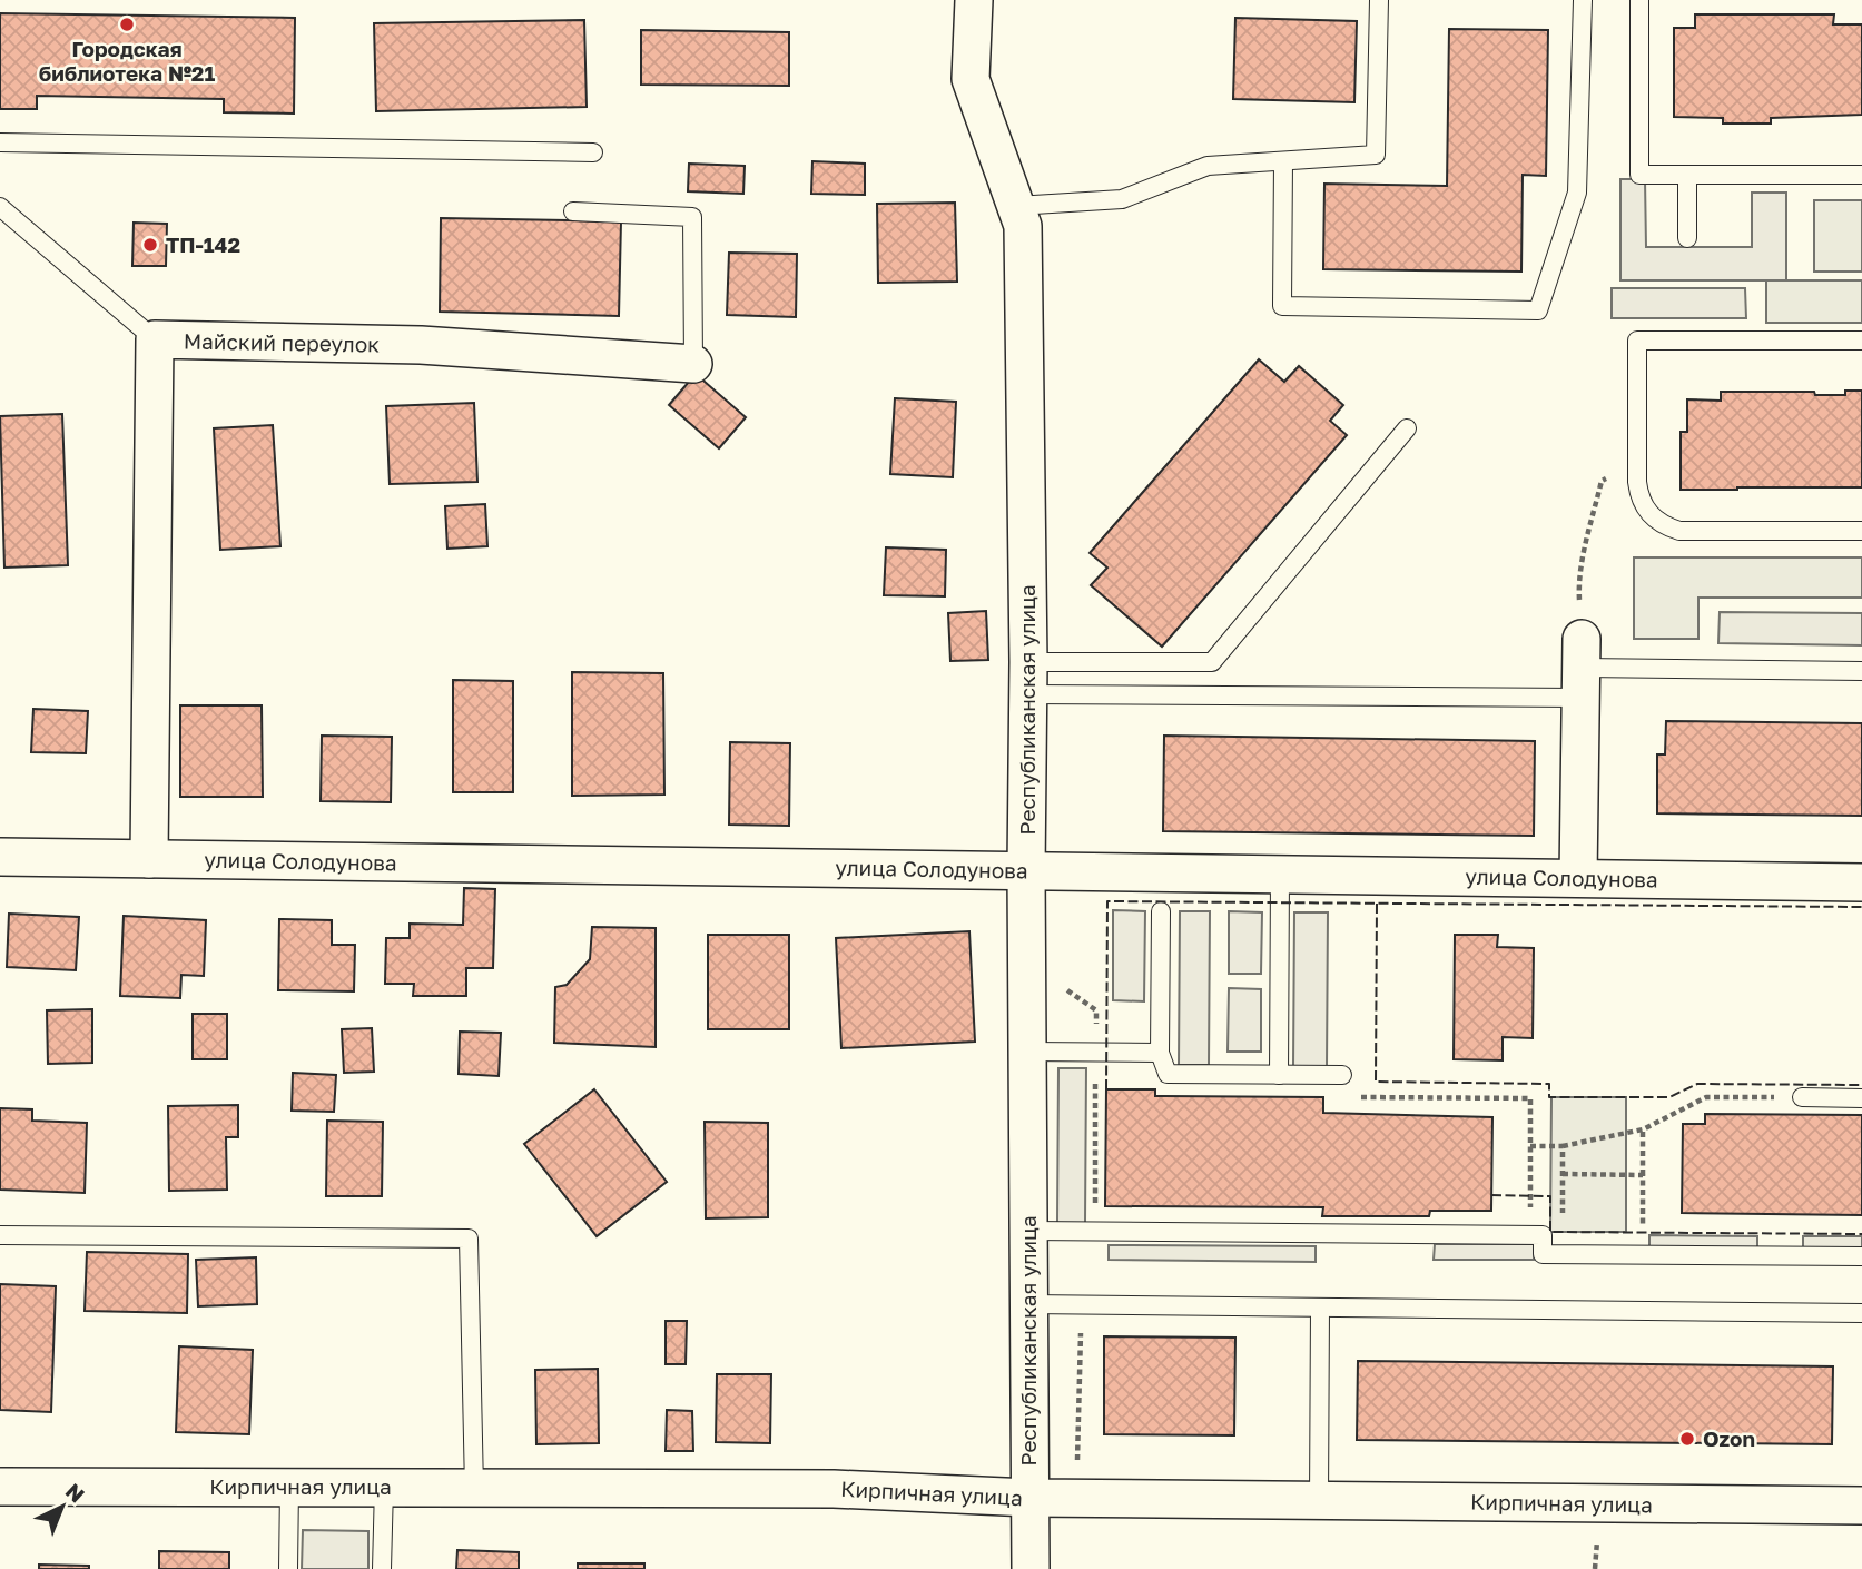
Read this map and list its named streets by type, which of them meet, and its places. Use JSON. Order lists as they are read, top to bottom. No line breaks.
{"streets":{"street":["Майский переулок","Республиканская улица","улица Солодунова","Кирпичная улица"]},"crossings":[["Майский переулок","улица Солодунова"],["Республиканская улица","улица Солодунова"],["Республиканская улица","Кирпичная улица"]],"places":["Городская библиотека №21","ТП-142","Ozon"],"north":"top right"}
